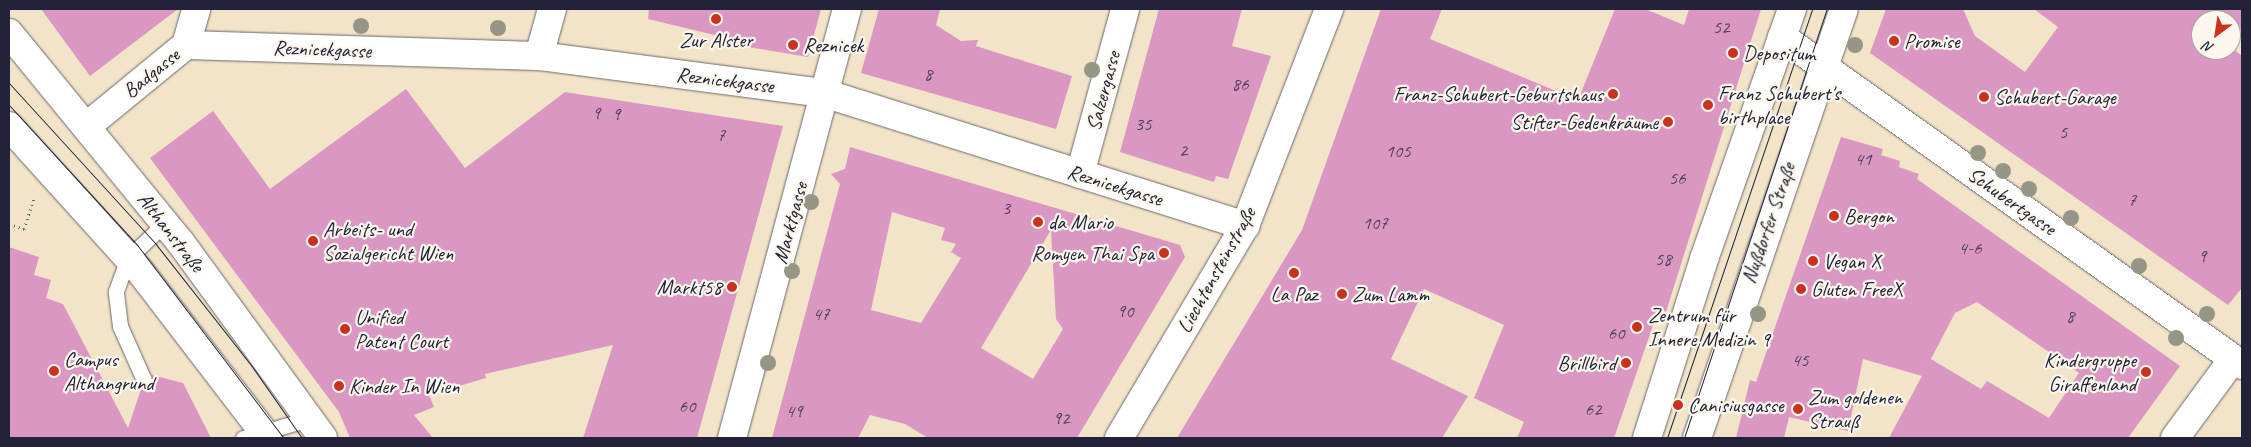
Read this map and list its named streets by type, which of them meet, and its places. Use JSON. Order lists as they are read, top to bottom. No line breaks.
{"streets":{"street":["Reznicekgasse","Badgasse","Salzergasse","Schubertgasse","Marktgasse","Nußdorfer Straße","Althanstraße","Liechtensteinstraße"]},"crossings":[["Reznicekgasse","Badgasse"],["Reznicekgasse","Salzergasse"],["Reznicekgasse","Marktgasse"],["Reznicekgasse","Liechtensteinstraße"],["Badgasse","Althanstraße"],["Schubertgasse","Nußdorfer Straße"]],"places":["Zur Alster","Promise","Reznicek","Depositum","Franz-Schubert-Geburtshaus","Schubert-Garage","Franz Schubert's birthplace","Stifter-Gedenkräume","Bergon","da Mario","Arbeits- und Sozialgericht Wien","Romyen Thai Spa","Vegan X","La Paz","Markt58","Gluten FreeX","Zum Lamm","Zentrum für Innere Medizin 9","Unified Patent Court","Brillbird","Campus Althangrund","Kindergruppe Giraffenland","Kinder In Wien","Canisiusgasse","Zum goldenen Strauß"],"house_numbers":["52","8","86","9","9","35","5","7","2","105","41","56","7","3","107","4-6","9","58","90","47","8","60","45","60","62","49","92"],"north":"bottom left"}
